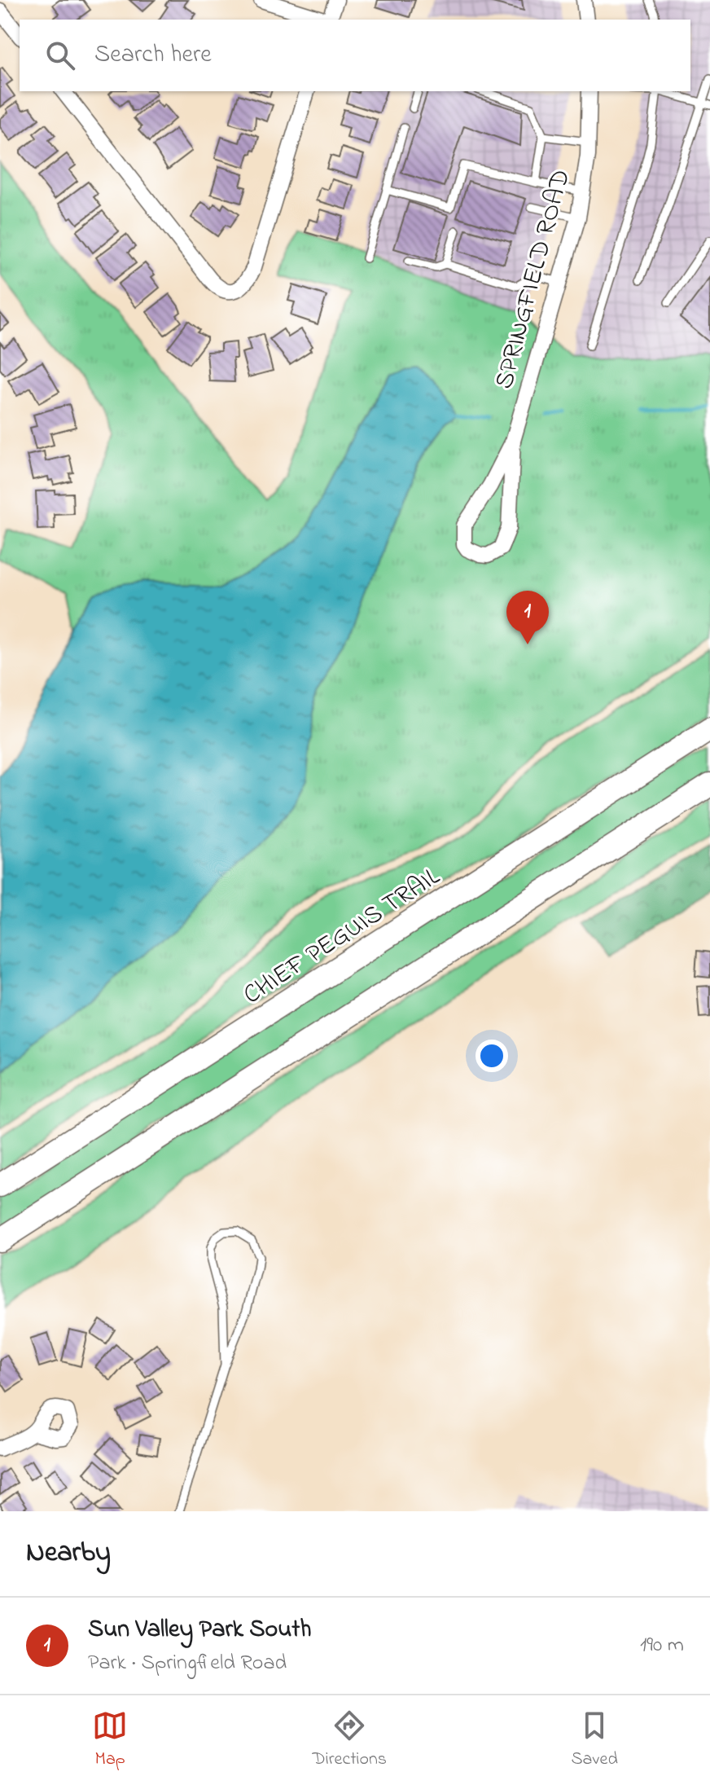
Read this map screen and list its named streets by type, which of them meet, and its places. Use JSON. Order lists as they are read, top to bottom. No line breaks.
{"streets":{"main road":["CHIEF PEGUIS TRAIL"],"street":["SPRINGFIELD ROAD"]},"page":{"search":"Search here","pins":"1","heading":"Nearby","list":[{"mark":"1","name":"Sun Valley Park South","note":"Park · Springfield Road","value":"190 m"}],"nav":["Map","Directions","Saved"]}}
